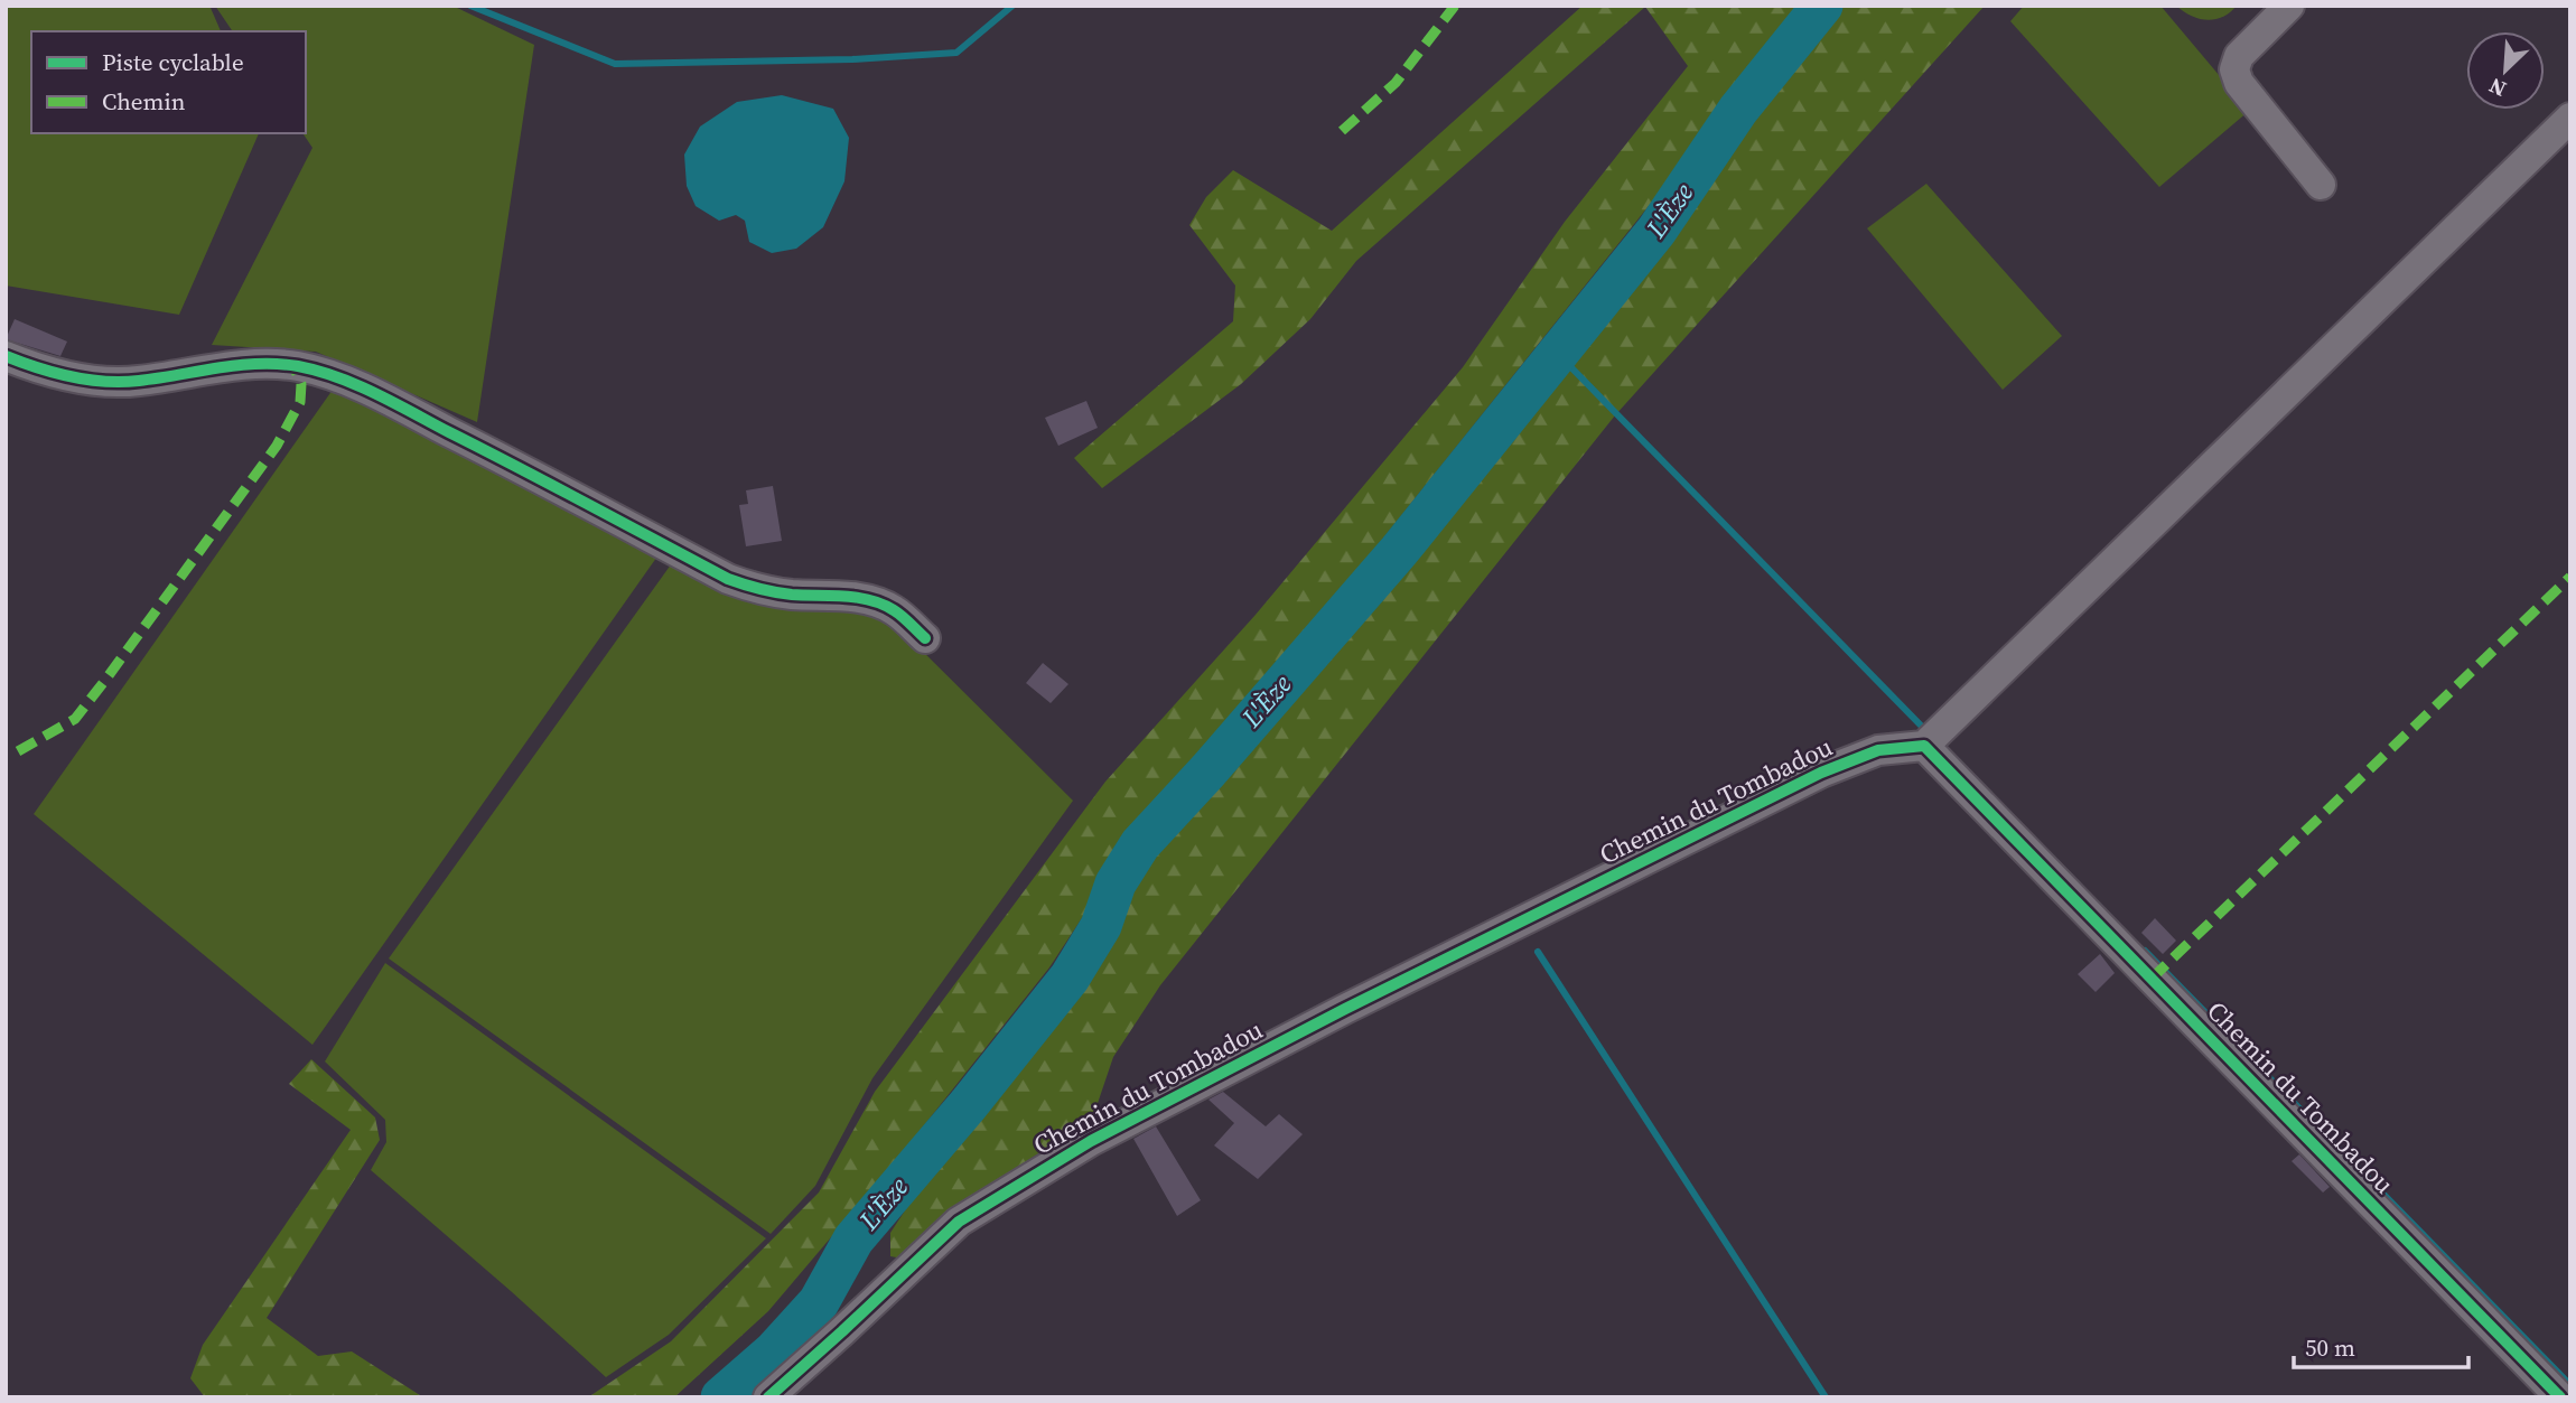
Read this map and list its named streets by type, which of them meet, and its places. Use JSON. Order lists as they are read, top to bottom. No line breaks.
{"streets":{"street":["Chemin du Tombadou"]},"water":["L'Èze"],"legend":["Piste cyclable","Chemin"],"scale_bar":"50 m","north":"bottom left"}
